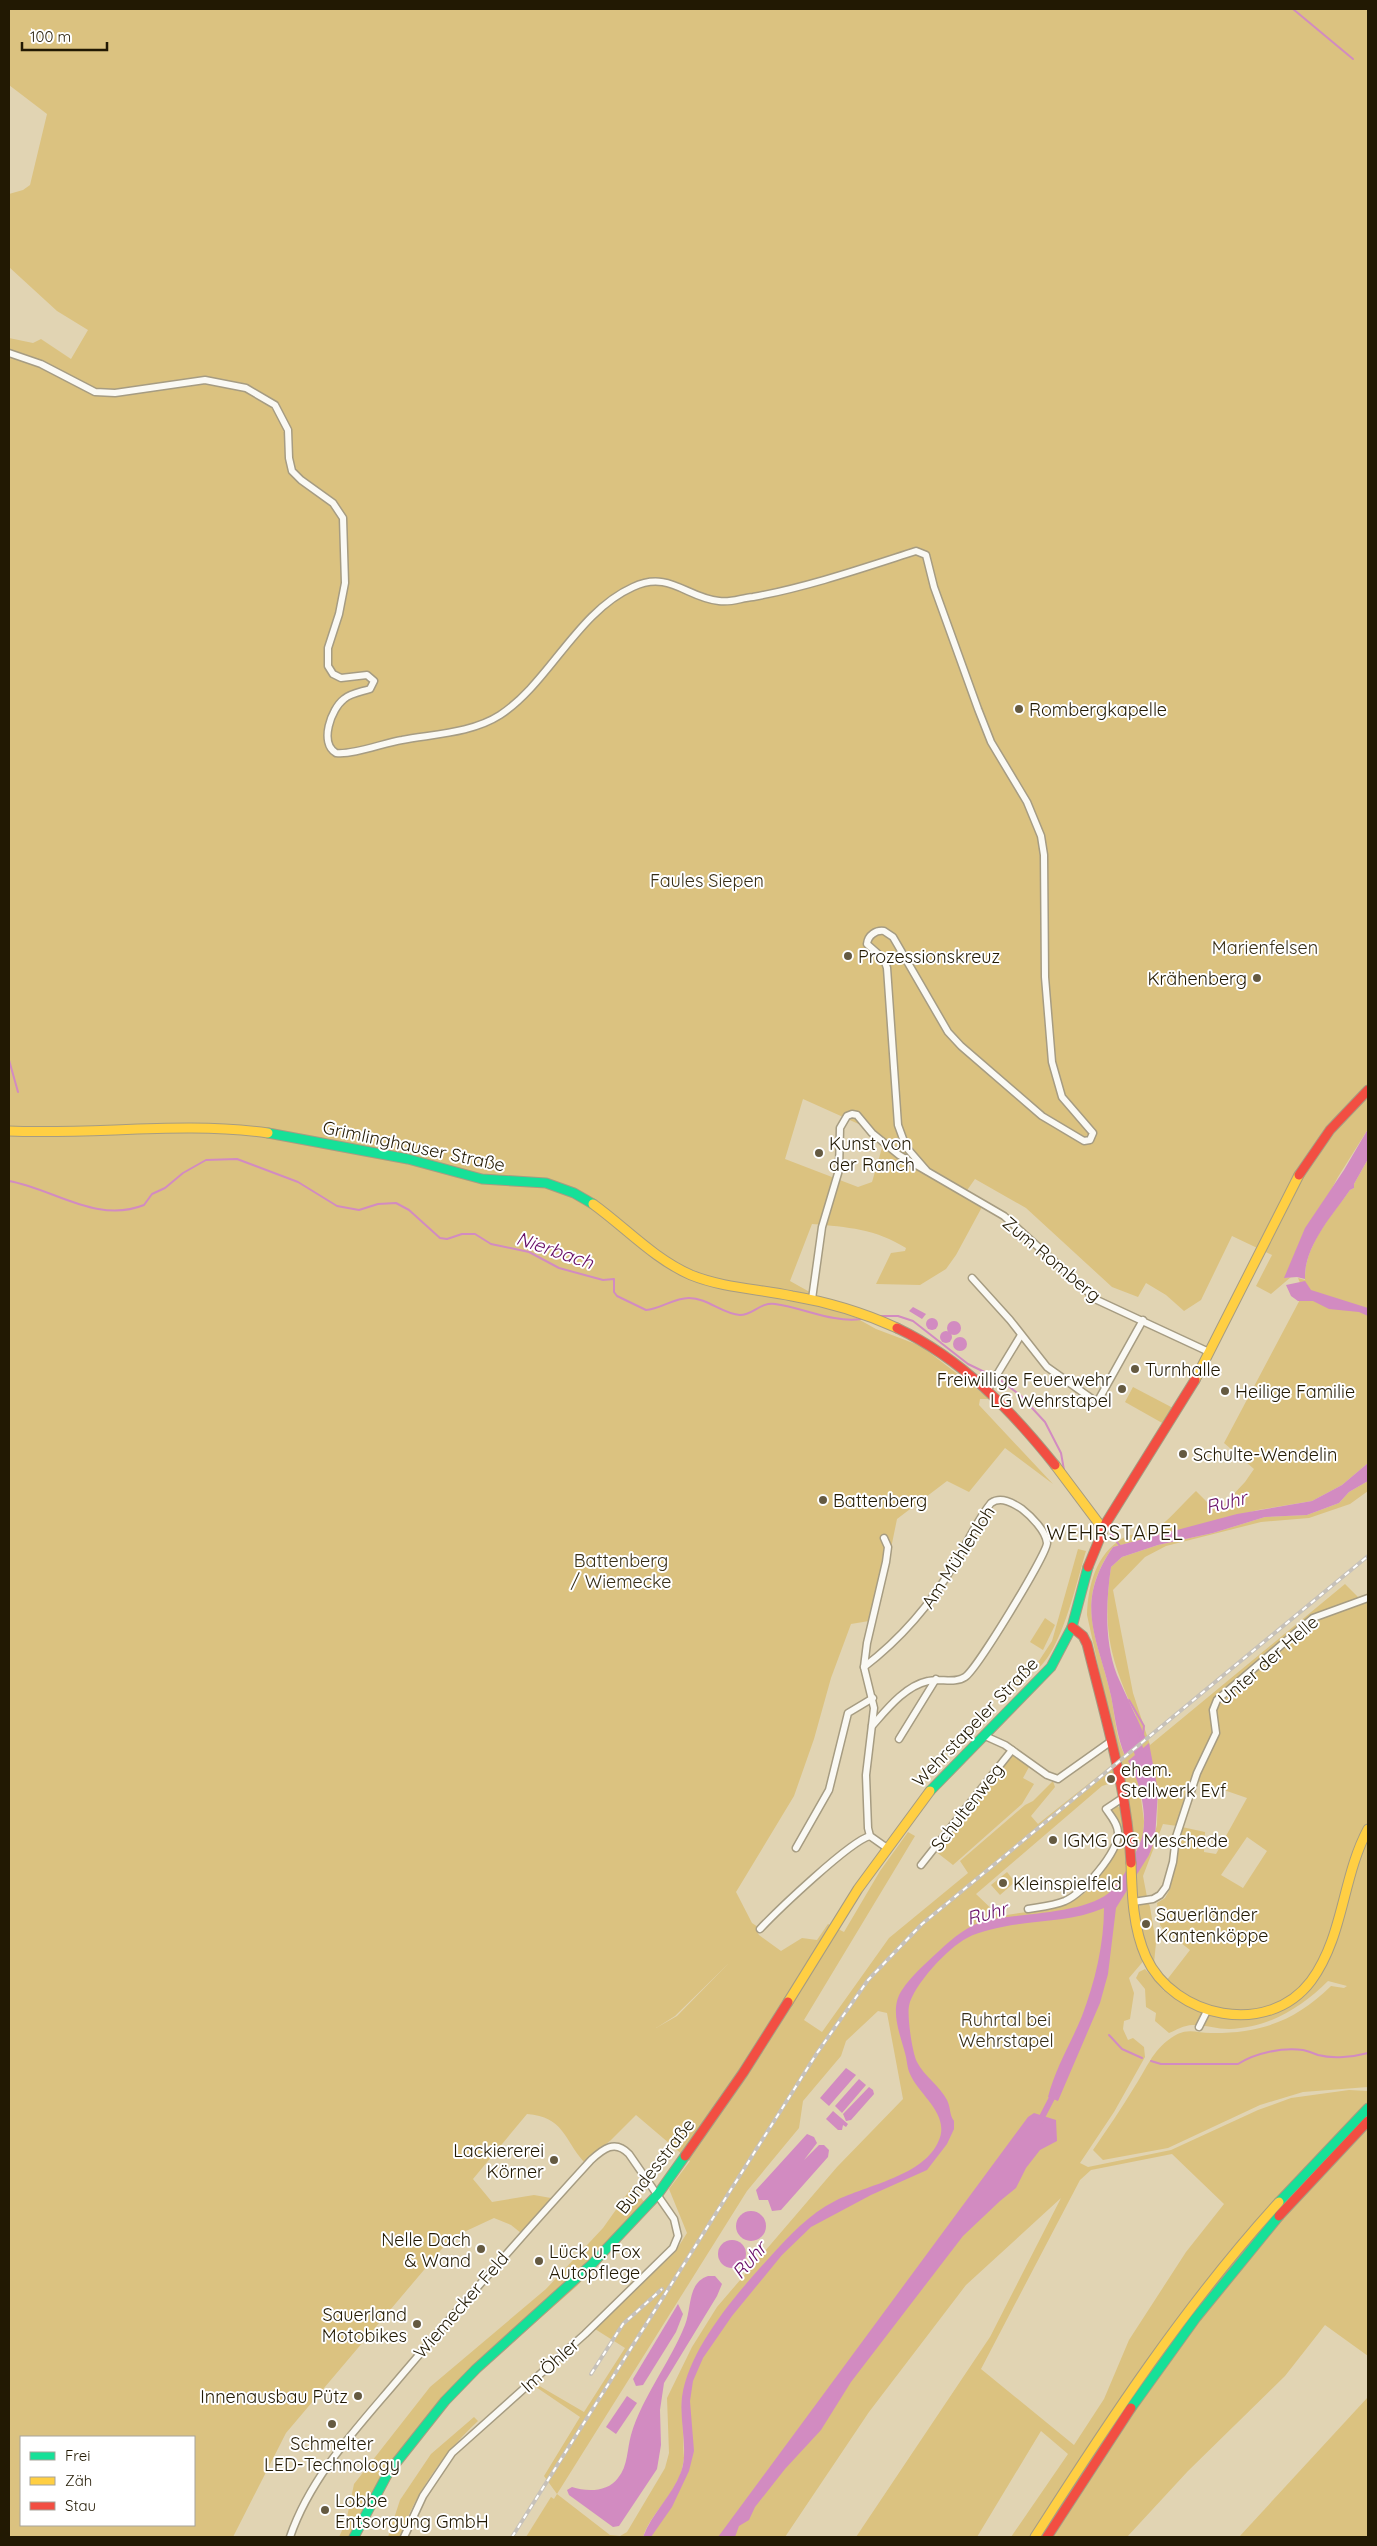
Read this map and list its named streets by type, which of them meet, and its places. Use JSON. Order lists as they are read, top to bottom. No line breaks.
{"streets":{"main road":["Grimlinghauser Straße","Wehrstapeler Straße","Bundesstraße"],"street":["Zum Romberg","Am Mühlenloh","Unter der Helle","Schultenweg","Wiemecker Feld","Im Öhler"]},"crossings":[["Grimlinghauser Straße","Wehrstapeler Straße"],["Zum Romberg","Wehrstapeler Straße"],["Wehrstapeler Straße","Bundesstraße"],["Bundesstraße","Wiemecker Feld"],["Bundesstraße","Im Öhler"],["Wiemecker Feld","Im Öhler"]],"districts":["WEHRSTAPEL"],"water":["Nierbach","Ruhr"],"parks":["Faules Siepen","Marienfelsen","Battenberg / Wiemecke","Ruhrtal bei Wehrstapel"],"places":["Rombergkapelle","Prozessionskreuz","Krähenberg","Kunst von der Ranch","Turnhalle","Freiwillige Feuerwehr LG Wehrstapel","Heilige Familie","Schulte-Wendelin","Battenberg","ehem. Stellwerk Evf","IGMG OG Meschede","Kleinspielfeld","Sauerländer Kantenköppe","Lackiererei Körner","Nelle Dach & Wand","Lück u. Fox Autopflege","Sauerland Motobikes","Innenausbau Pütz","Schmelter LED-Technology","Lobbe Entsorgung GmbH"],"legend":["Frei","Zäh","Stau"],"scale_bar":"100 m"}
